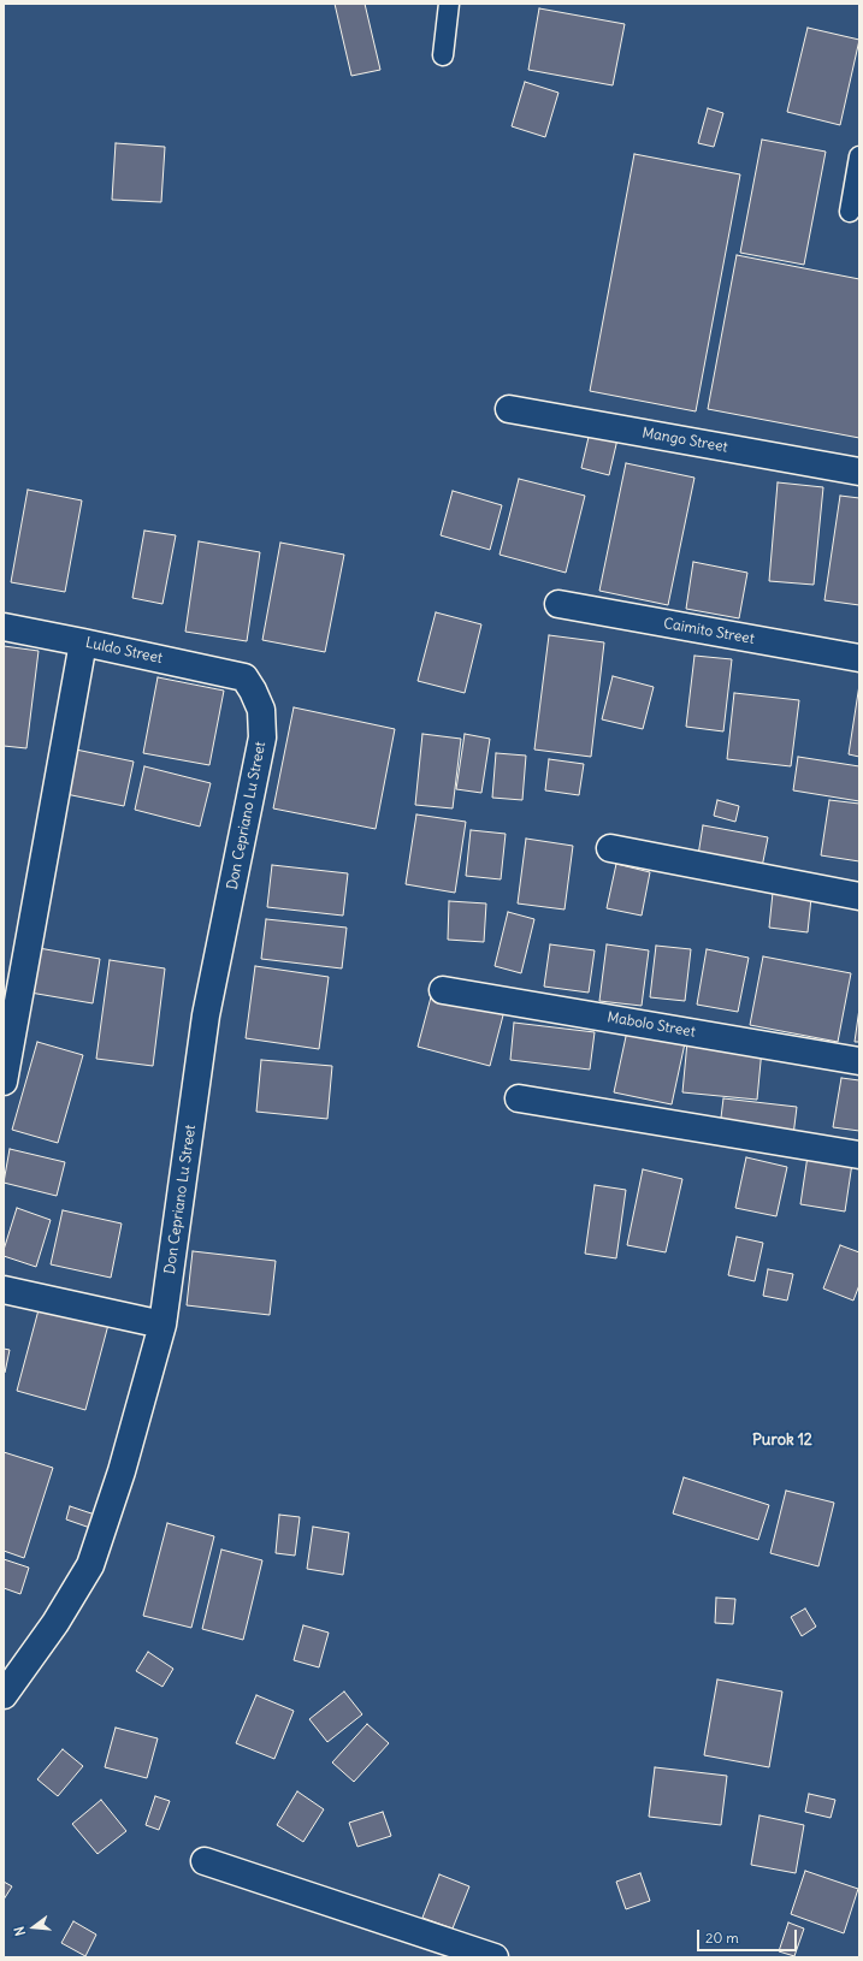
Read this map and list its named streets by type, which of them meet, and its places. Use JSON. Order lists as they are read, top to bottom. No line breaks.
{"streets":{"street":["Mango Street","Caimito Street","Luldo Street","Don Cepriano Lu Street","Mabolo Street"]},"crossings":[["Luldo Street","Don Cepriano Lu Street"]],"districts":["Purok 12"],"scale_bar":"20 m","north":"left"}
